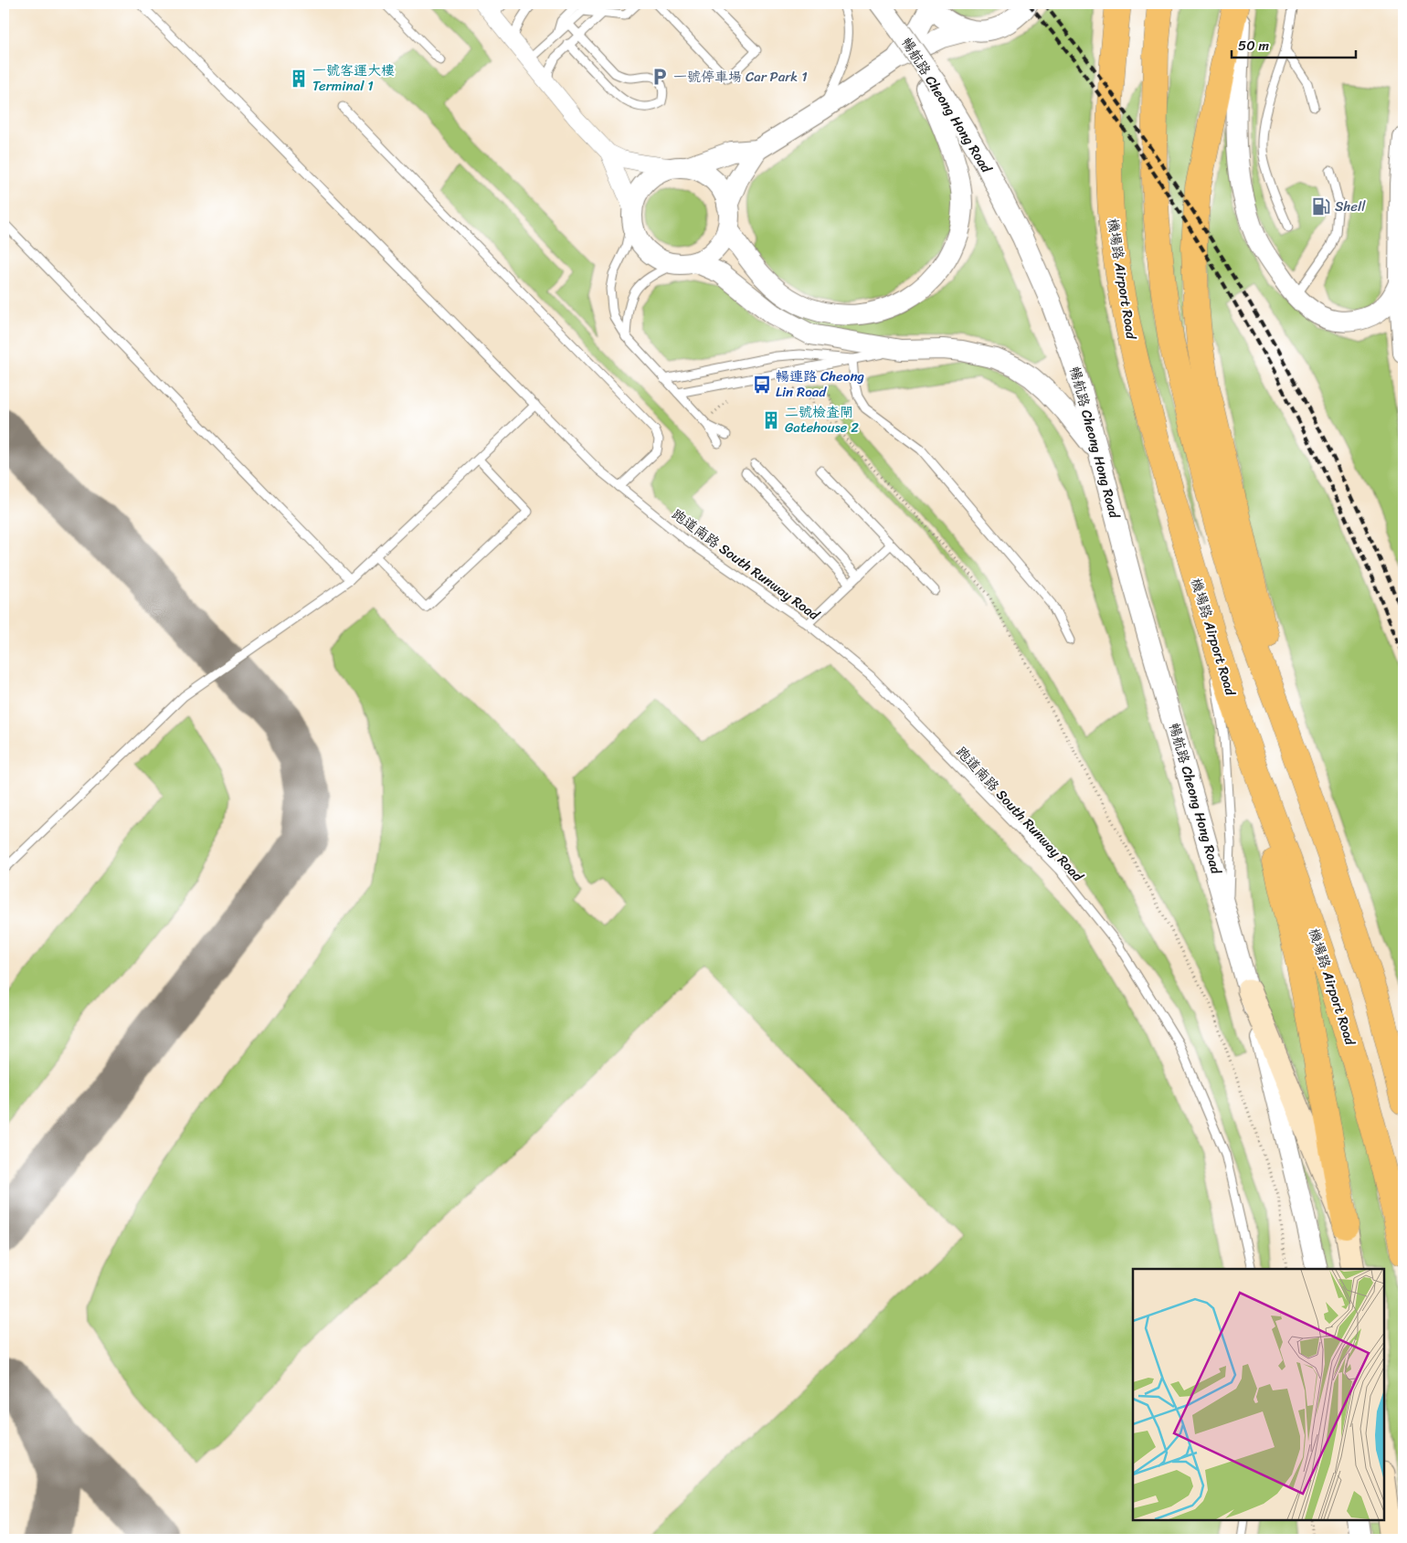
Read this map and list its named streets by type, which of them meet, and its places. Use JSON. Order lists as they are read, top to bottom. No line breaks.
{"streets":{"main road":["機場路 Airport Road"],"street":["暢航路 Cheong Hong Road"],"lane":["跑道南路 South Runway Road"]},"places":{"parking":["一號停車場 Car Park 1"],"building":["一號客運大樓 Terminal 1","二號檢查閘 Gatehouse 2"],"fuel station":["Shell"],"bus stop":["暢連路 Cheong Lin Road"]},"scale_bar":"50 m"}
